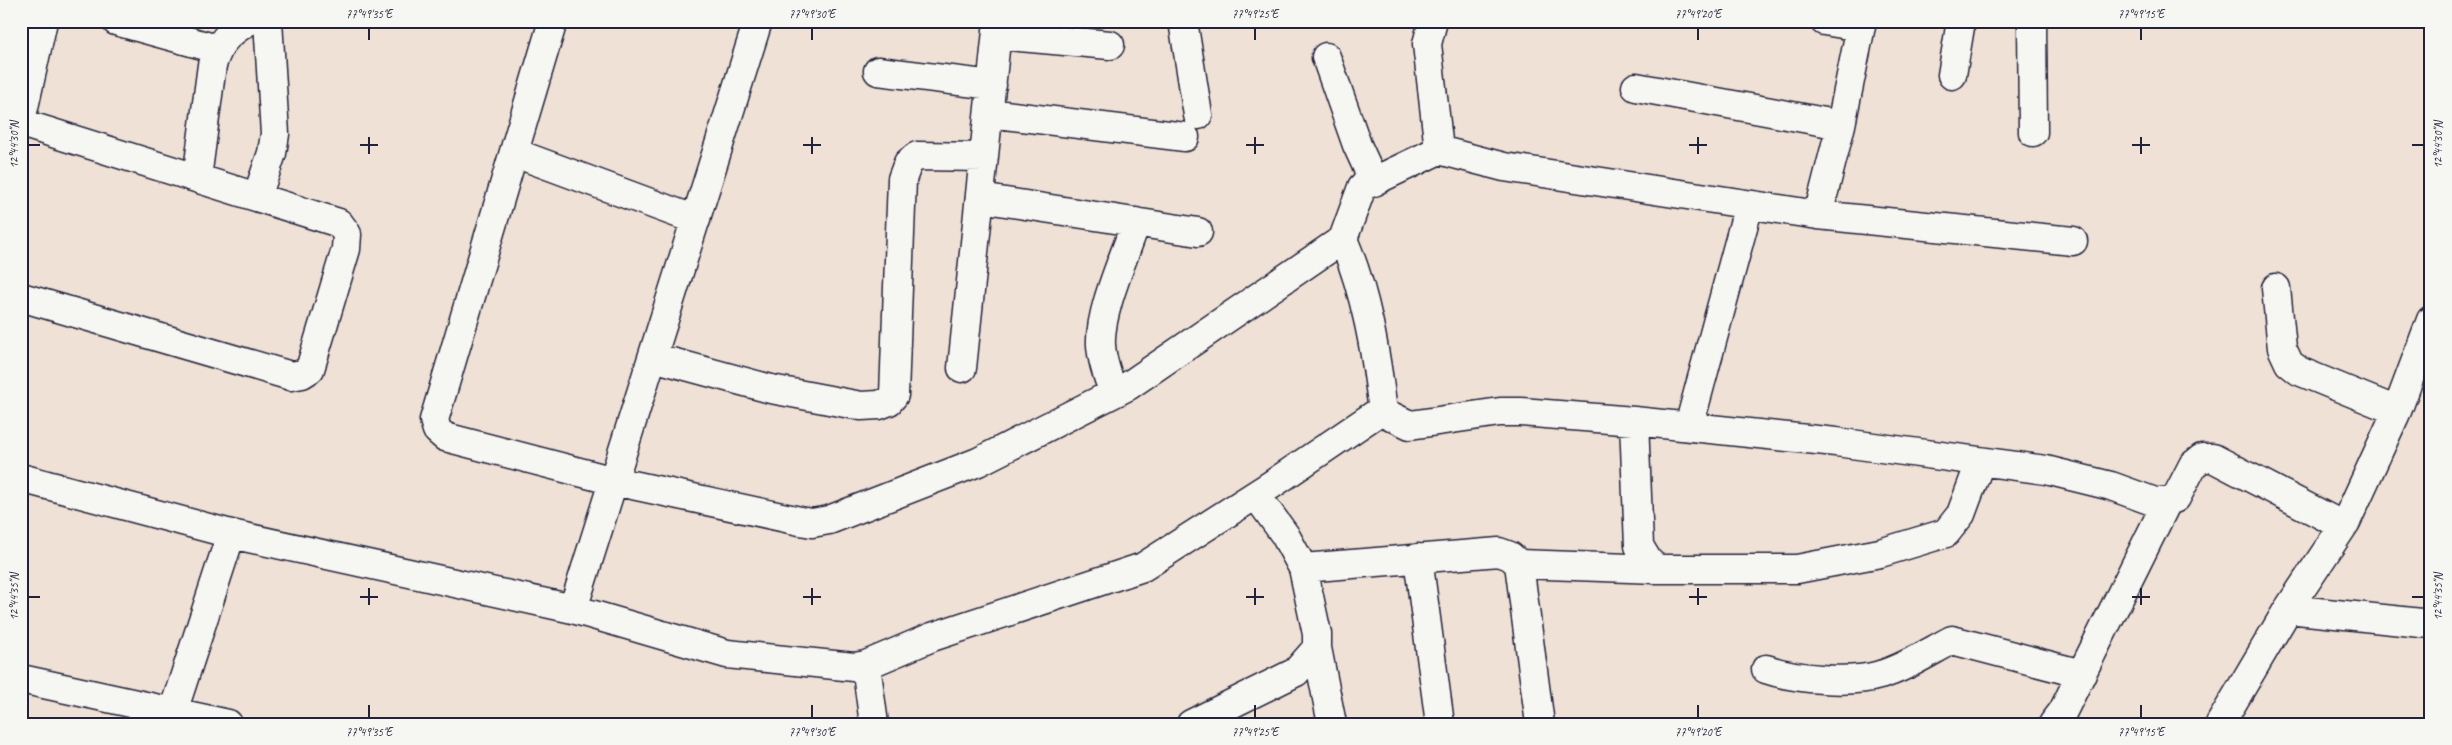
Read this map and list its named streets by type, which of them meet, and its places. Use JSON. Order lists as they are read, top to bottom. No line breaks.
{"coordinates":["77°49'35\"E","77°49'30\"E","77°49'25\"E","77°49'20\"E","77°49'15\"E","12°44'30\"N","12°44'35\"N"]}
